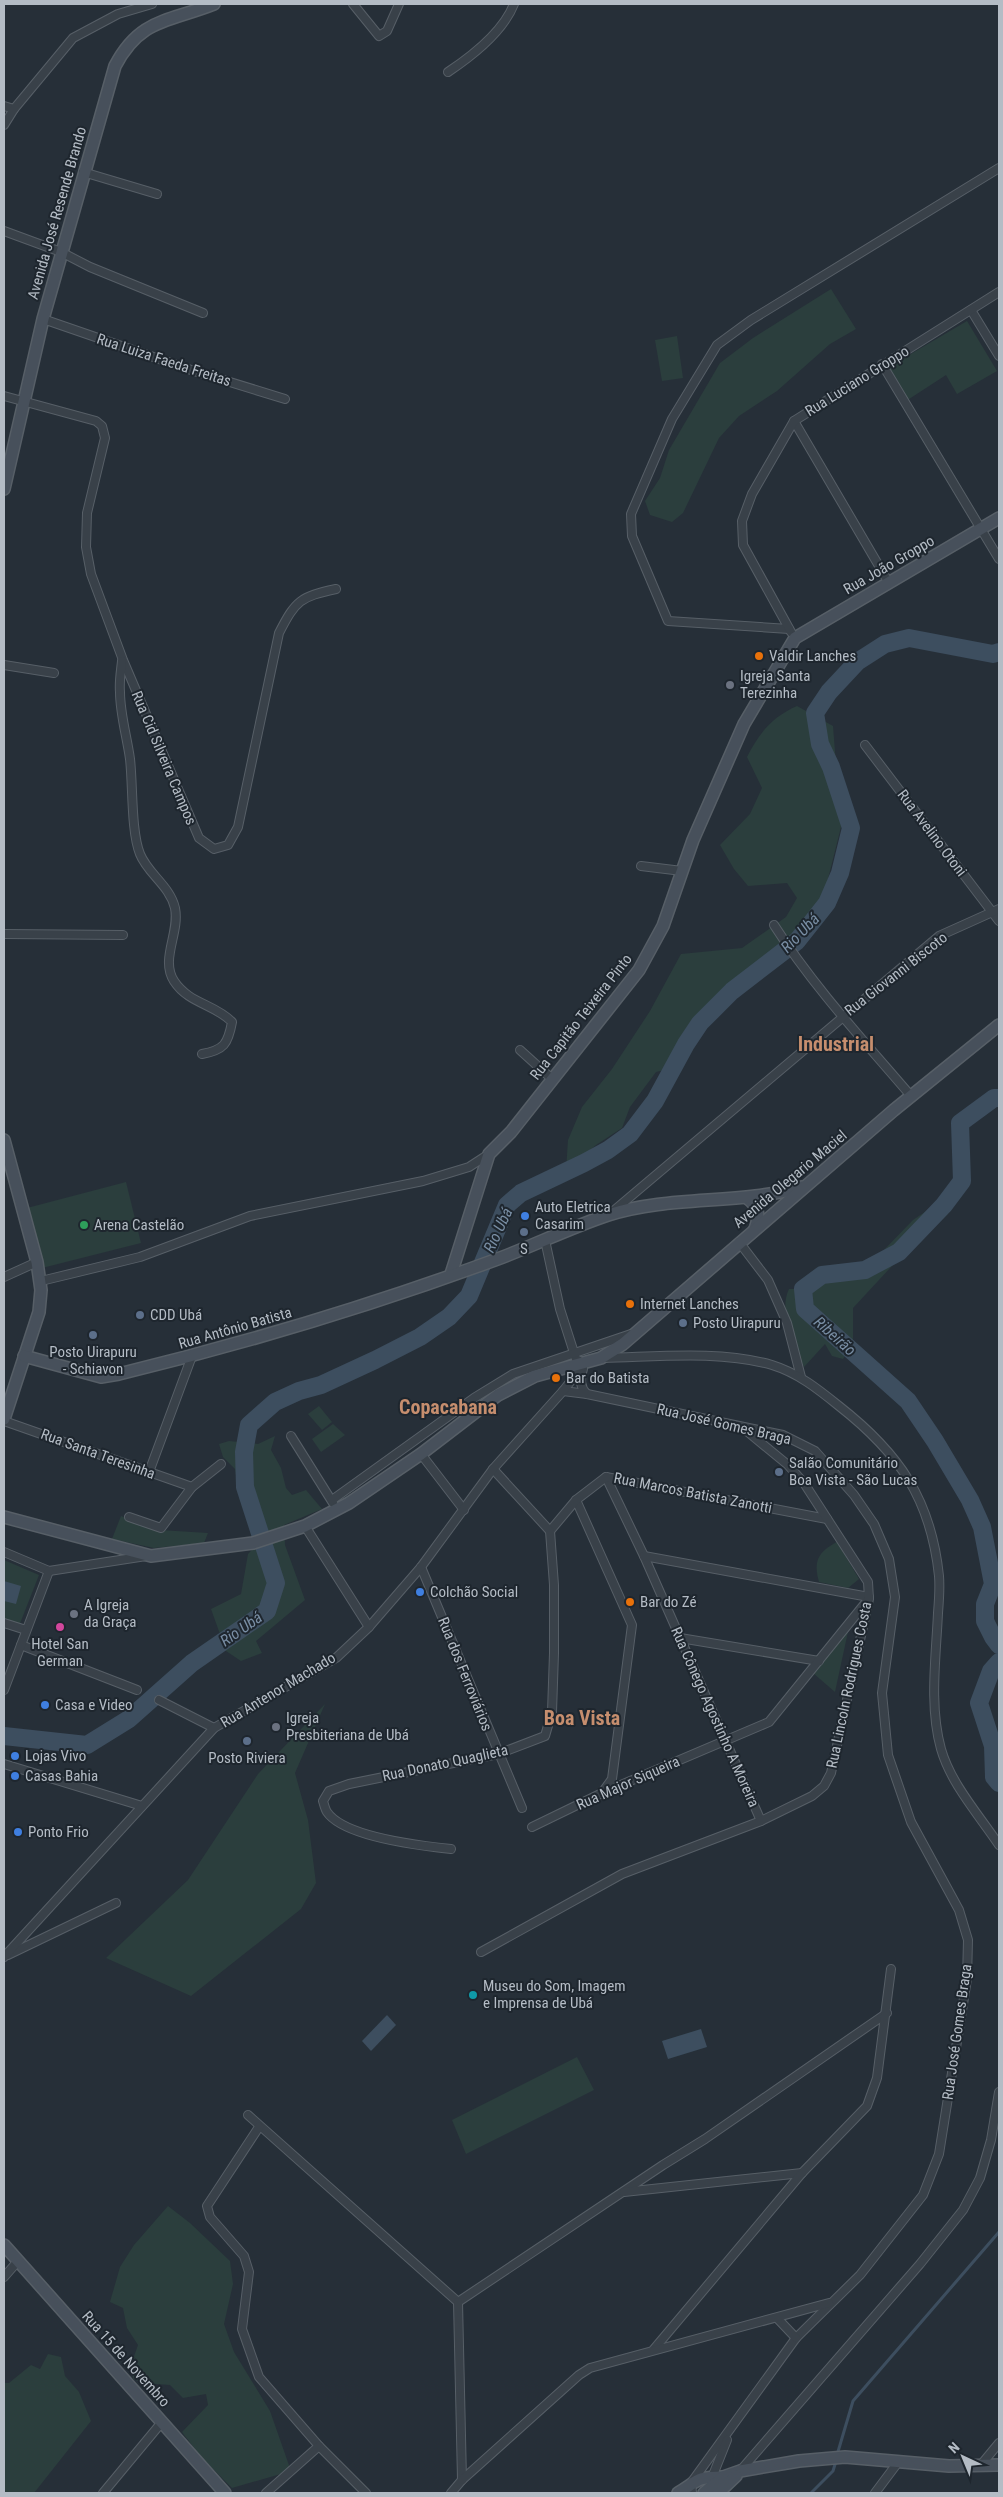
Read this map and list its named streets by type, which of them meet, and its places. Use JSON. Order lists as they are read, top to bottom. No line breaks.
{"streets":{"main road":["Avenida José Resende Brando","Rua João Groppo","Rua Capitão Teixeira Pinto","Avenida Olegario Maciel","Rua Antônio Batista","Rua 15 de Novembro"],"street":["Rua Luiza Faeda Freitas","Rua Luciano Groppo","Rua Cid Silveira Campos","Rua Avelino Otoni","Rua Giovanni Biscoto","Rua José Gomes Braga","Rua Santa Teresinha","Rua Marcos Batista Zanotti","Rua dos Ferroviários","Rua Lincoln Rodrigues Costa","Rua Antenor Machado","Rua Cônego Agostinho A Moreira","Rua Donato Quaglieta","Rua Major Siqueira"]},"crossings":[["Avenida José Resende Brando","Rua Luiza Faeda Freitas"],["Avenida José Resende Brando","Rua Cid Silveira Campos"],["Rua Luciano Groppo","Rua João Groppo"],["Rua Luciano Groppo","Rua Capitão Teixeira Pinto"],["Rua João Groppo","Rua Capitão Teixeira Pinto"],["Rua Avelino Otoni","Rua Giovanni Biscoto"],["Rua Giovanni Biscoto","Rua Antônio Batista"],["Rua Capitão Teixeira Pinto","Rua Antônio Batista"],["Avenida Olegario Maciel","Rua Antônio Batista"],["Avenida Olegario Maciel","Rua Antenor Machado"],["Rua José Gomes Braga","Rua Lincoln Rodrigues Costa"],["Rua José Gomes Braga","Rua Antenor Machado"],["Rua Marcos Batista Zanotti","Rua Lincoln Rodrigues Costa"],["Rua Marcos Batista Zanotti","Rua Cônego Agostinho A Moreira"],["Rua Marcos Batista Zanotti","Rua Donato Quaglieta"],["Rua dos Ferroviários","Rua Antenor Machado"],["Rua dos Ferroviários","Rua Donato Quaglieta"],["Rua Lincoln Rodrigues Costa","Rua Cônego Agostinho A Moreira"],["Rua Lincoln Rodrigues Costa","Rua Major Siqueira"],["Rua Cônego Agostinho A Moreira","Rua Major Siqueira"]],"districts":["Industrial","Copacabana","Boa Vista"],"water":["Rio Ubá","Ribeirão"],"places":["Valdir Lanches","Igreja Santa Terezinha","Auto Eletrica Casarim","Arena Castelão","S","Internet Lanches","CDD Ubá","Posto Uirapuru","Posto Uirapuru - Schiavon","Bar do Batista","Salão Comunitário Boa Vista - São Lucas","Colchão Social","Bar do Zé","A Igreja da Graça","Hotel San German","Casa e Video","Igreja Presbiteriana de Ubá","Posto Riviera","Lojas Vivo","Casas Bahia","Ponto Frio","Museu do Som, Imagem e Imprensa de Ubá"],"north":"top left"}
